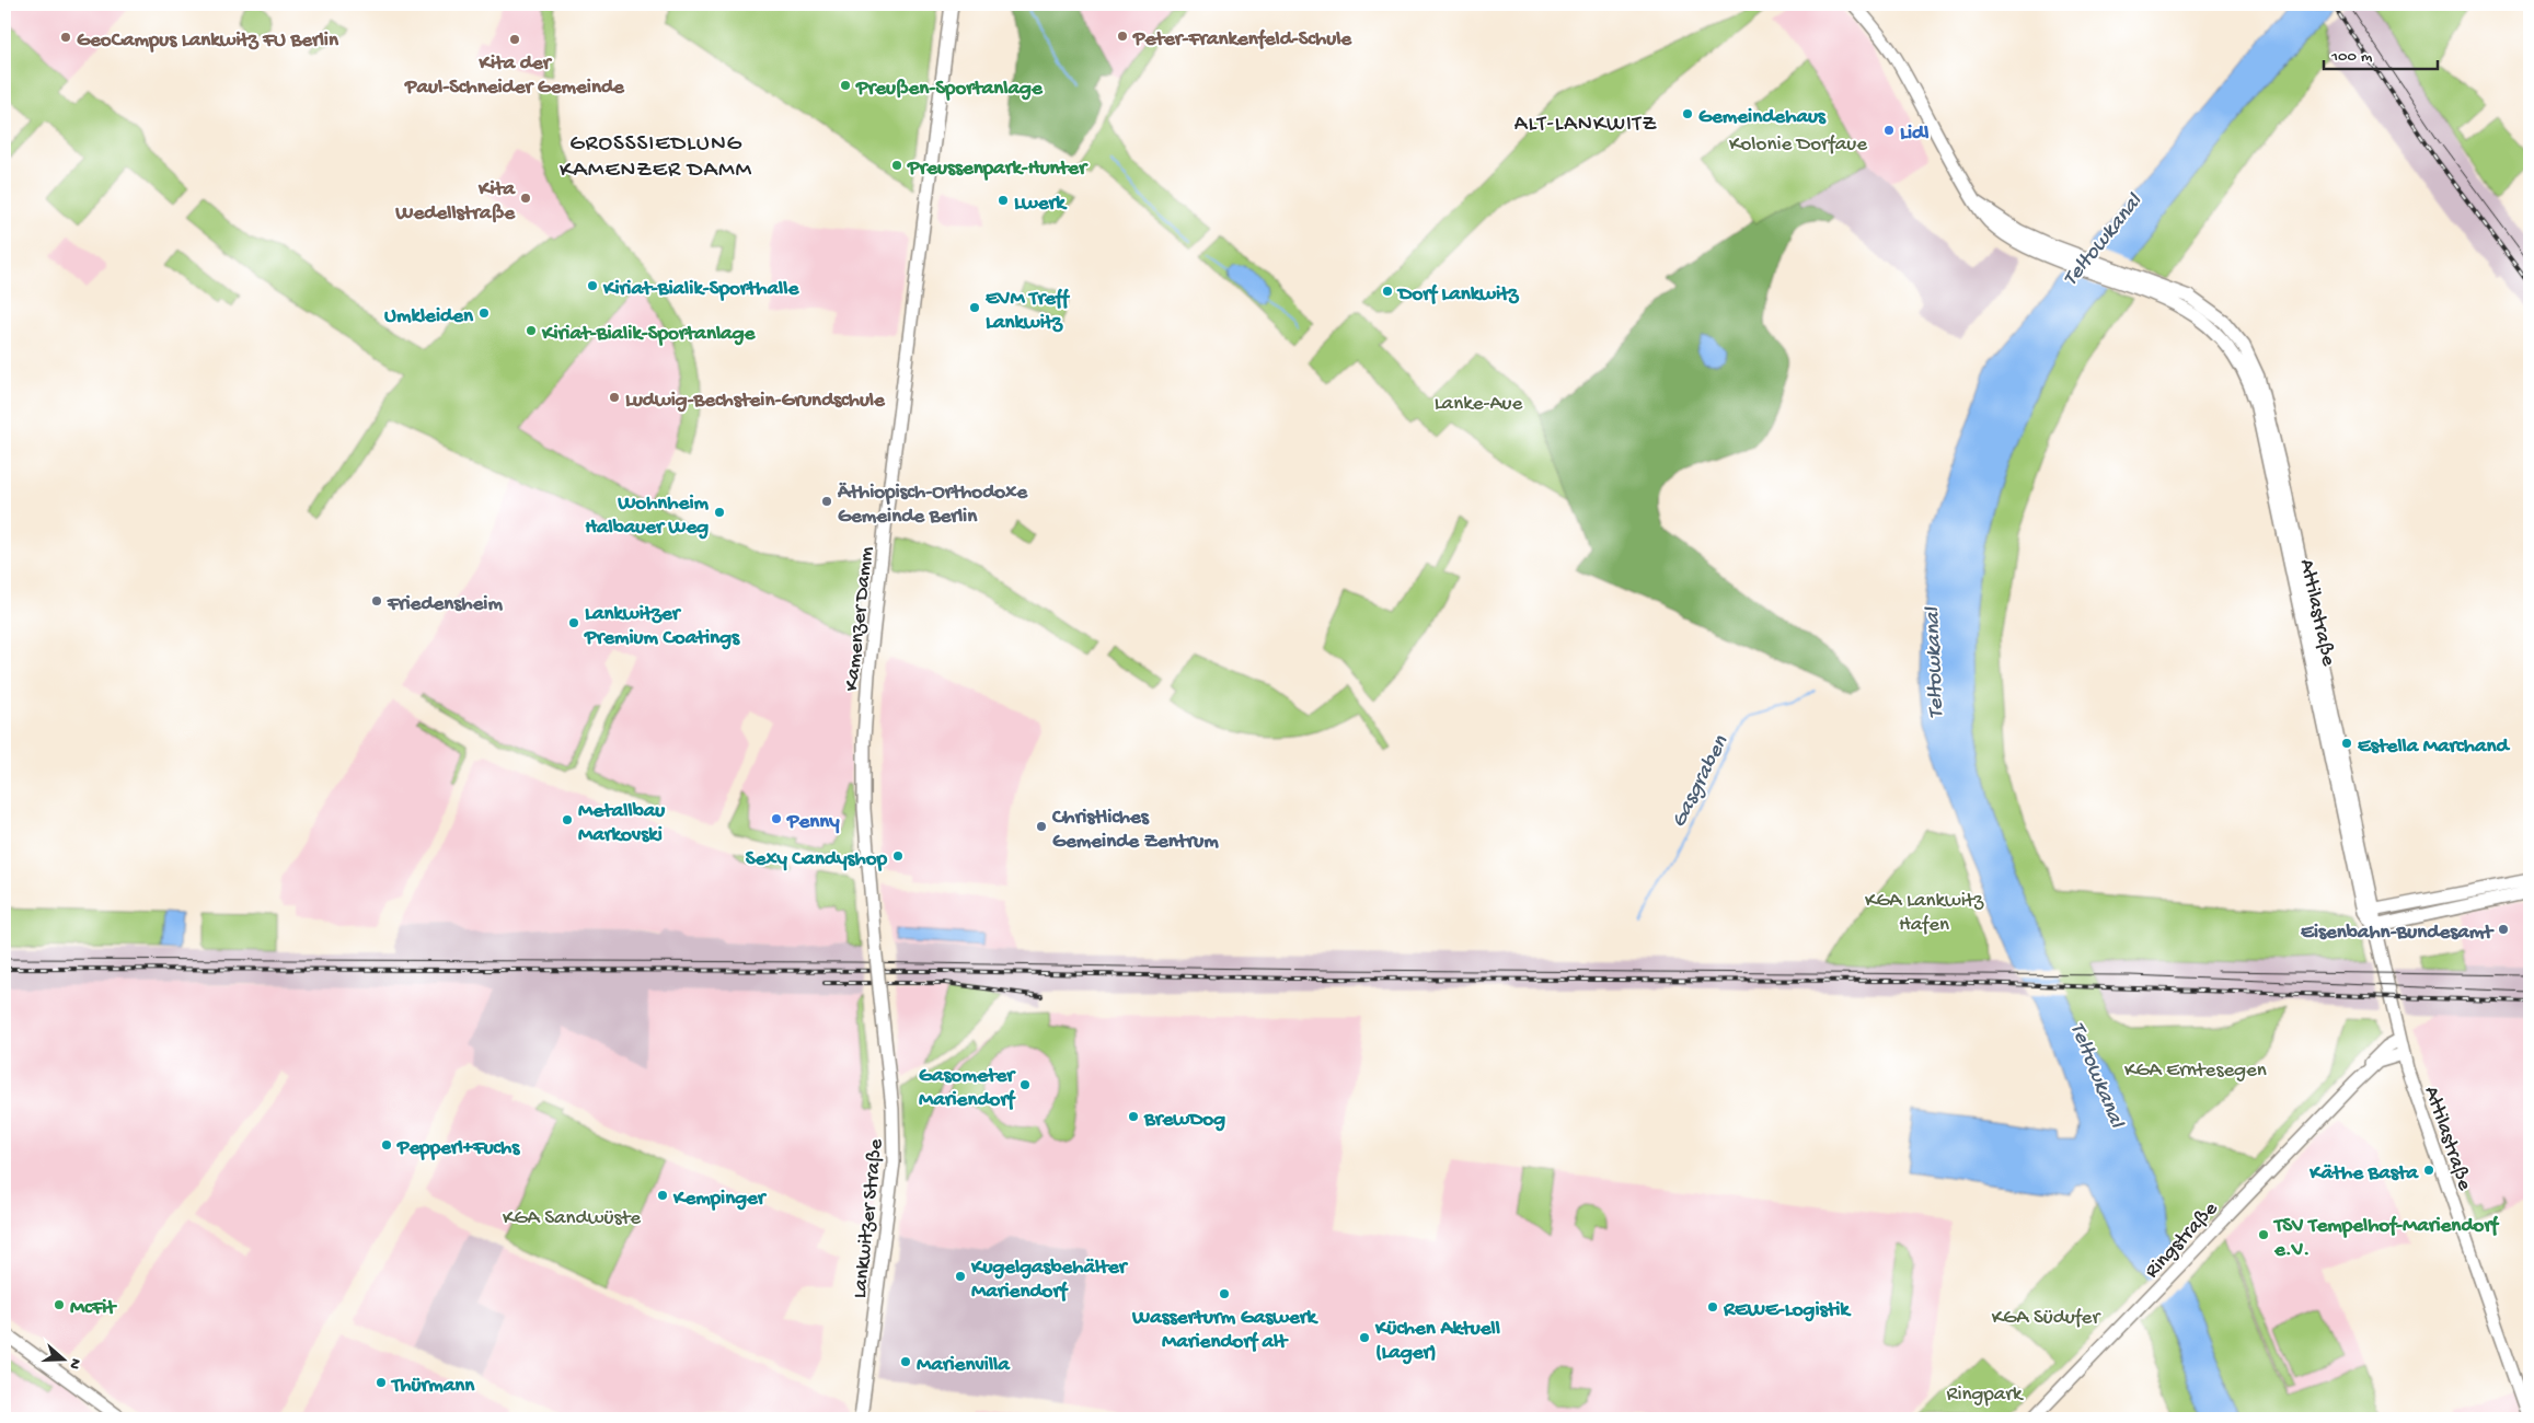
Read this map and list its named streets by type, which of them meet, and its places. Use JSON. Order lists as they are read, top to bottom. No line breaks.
{"streets":{"main road":["Attilastraße","Kamenzer Damm","Lankwitzer Straße","Ringstraße"]},"crossings":[["Attilastraße","Ringstraße"],["Kamenzer Damm","Lankwitzer Straße"]],"districts":["ALT-LANKWITZ","GROSSSIEDLUNG KAMENZER DAMM"],"water":["Teltowkanal","Gasgraben"],"parks":["Kolonie Dorfaue","Lanke-Aue","KGA Lankwitz Hafen","KGA Erntesegen","KGA Sandwüste","KGA Südufer","Ringpark"],"places":["Peter-Frankenfeld-Schule","GeoCampus Lankwitz FU Berlin","Kita der Paul-Schneider Gemeinde","Preußen-Sportanlage","Gemeindehaus","Lidl","Preussenpark-Hunter","Kita Wedellstraße","Lwerk","Kiriat-Bialik-Sporthalle","Dorf Lankwitz","EVM Treff Lankwitz","Umkleiden","Kiriat-Bialik-Sportanlage","Ludwig-Bechstein-Grundschule","Äthiopisch-Orthodoxe Gemeinde Berlin","Wohnheim Halbauer Weg","Friedensheim","Lankwitzer Premium Coatings","Estella Marchand","Penny","Metallbau Markovski","Christliches Gemeinde Zentrum","Sexy Candyshop","Eisenbahn-Bundesamt","Gasometer Mariendorf","BrewDog","Pepperl+Fuchs","Käthe Basta","Kempinger","TSV Tempelhof-Mariendorf e.V.","Kugelgasbehälter Mariendorf","Wasserturm Gaswerk Mariendorf alt","McFit","REWE-Logistik","Küchen Aktuell (Lager)","Marienvilla","Thürmann"],"scale_bar":"100 m","north":"right"}
